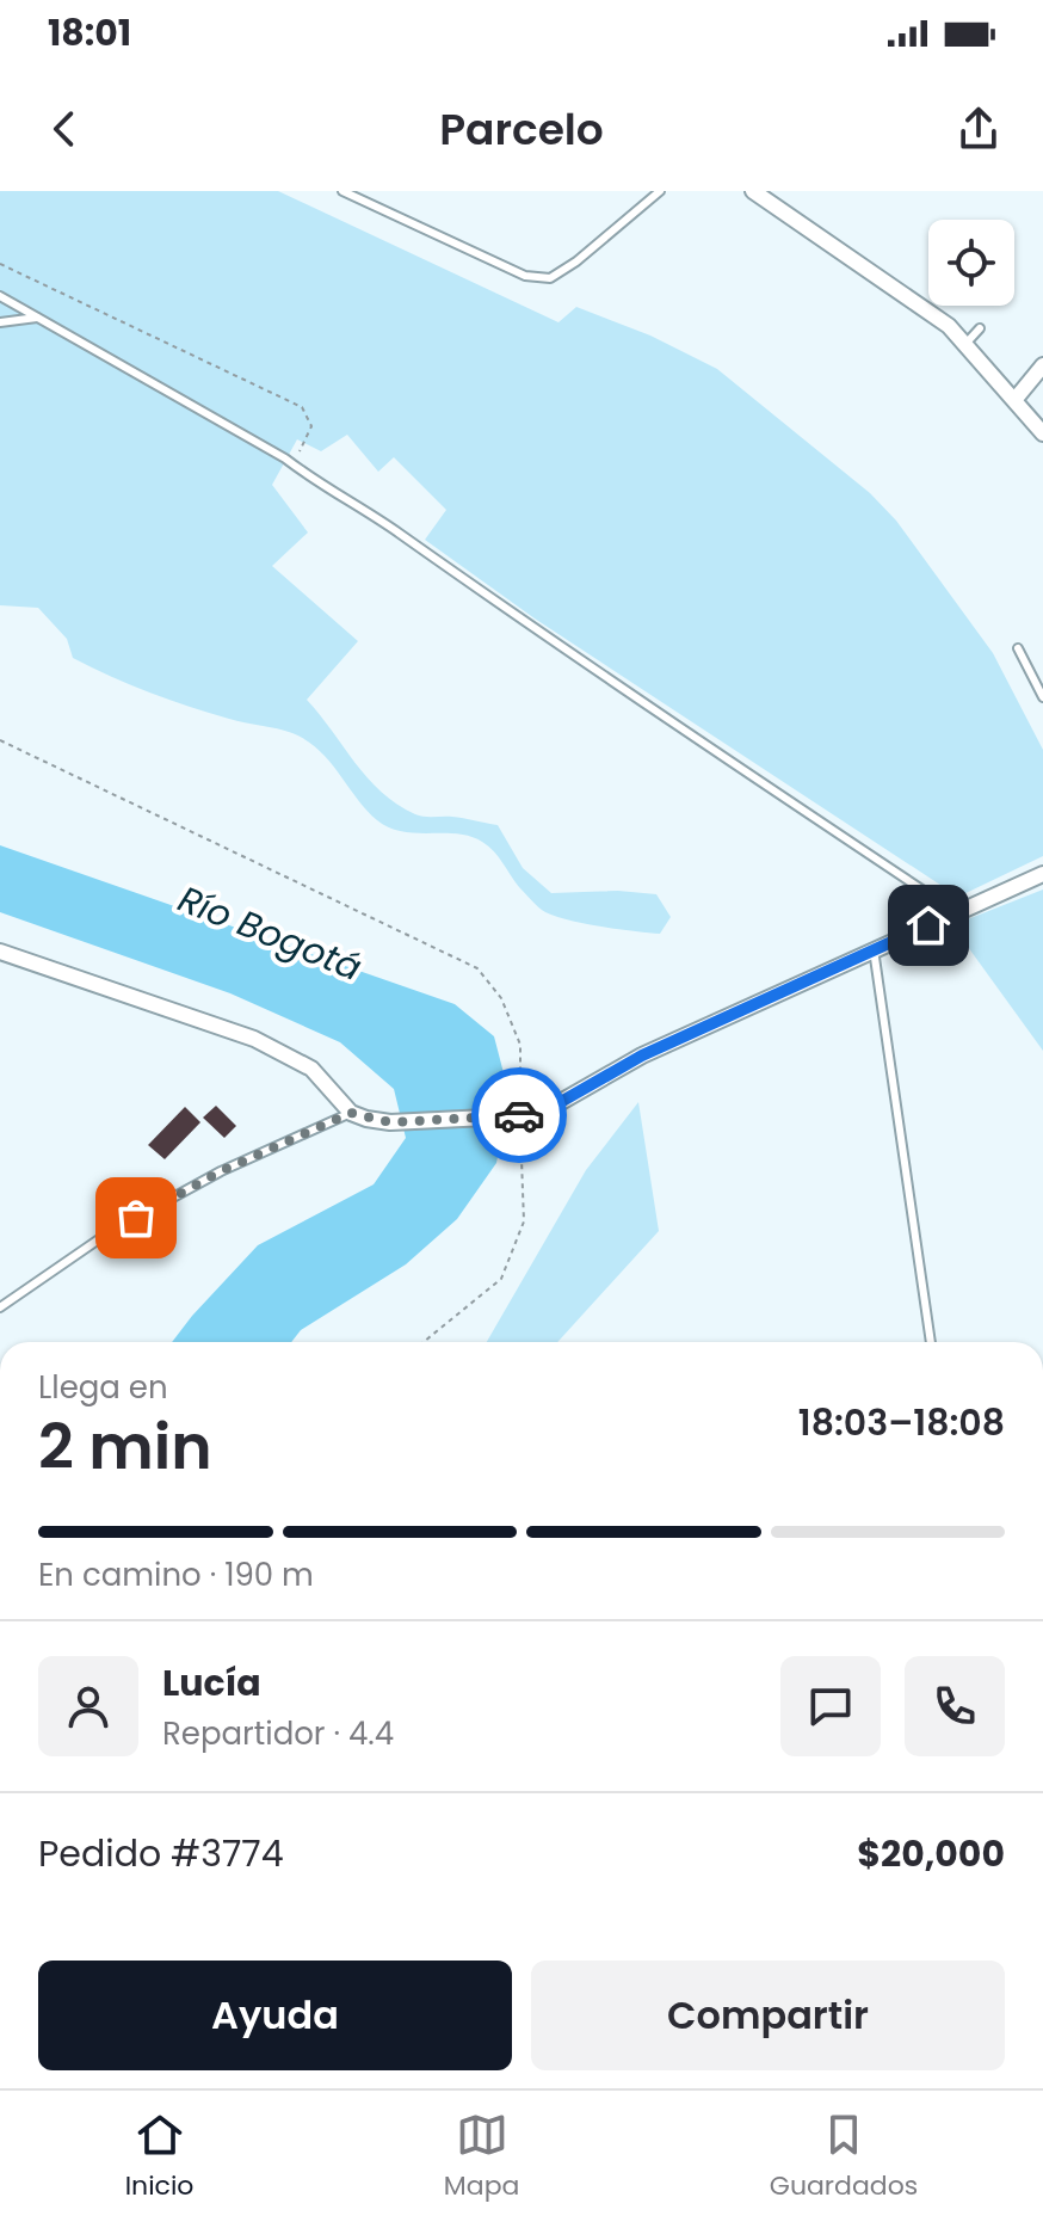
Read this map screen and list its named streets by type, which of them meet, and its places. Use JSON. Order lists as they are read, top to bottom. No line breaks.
{"water":["Río Bogotá"],"page":{"status":"18:01","header":"Parcelo","heading":["2 min","Llega en","18:03–18:08"],"panel":["Lucía","Repartidor · 4.4","Pedido #3774","$20,000"],"bar":"En camino · 190 m","buttons":["Ayuda","Compartir"],"tabs":["Inicio","Mapa","Guardados"]}}
